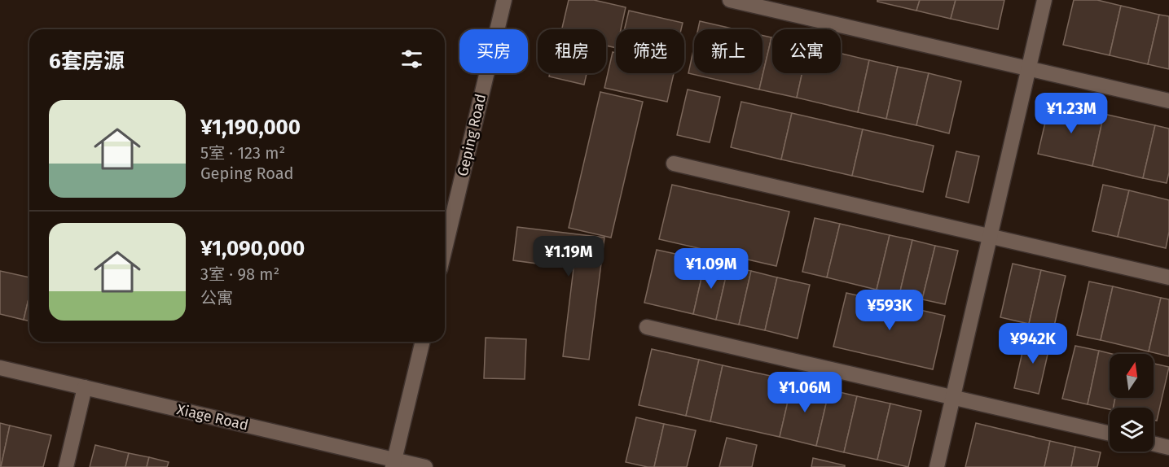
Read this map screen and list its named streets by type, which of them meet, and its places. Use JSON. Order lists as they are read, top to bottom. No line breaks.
{"streets":{"street":["Geping Road","Xiage Road"]},"north":"top","page":{"chip":["买房","租房","筛选","新上","公寓"],"heading":"6套房源","list":[{"name":"¥1,190,000","note":"5室 · 123 m² · Geping Road"},{"name":"¥1,090,000","note":"3室 · 98 m² · 公寓"}],"price":["¥1.23M","¥1.19M","¥1.09M","¥593K","¥942K","¥1.06M"]}}
